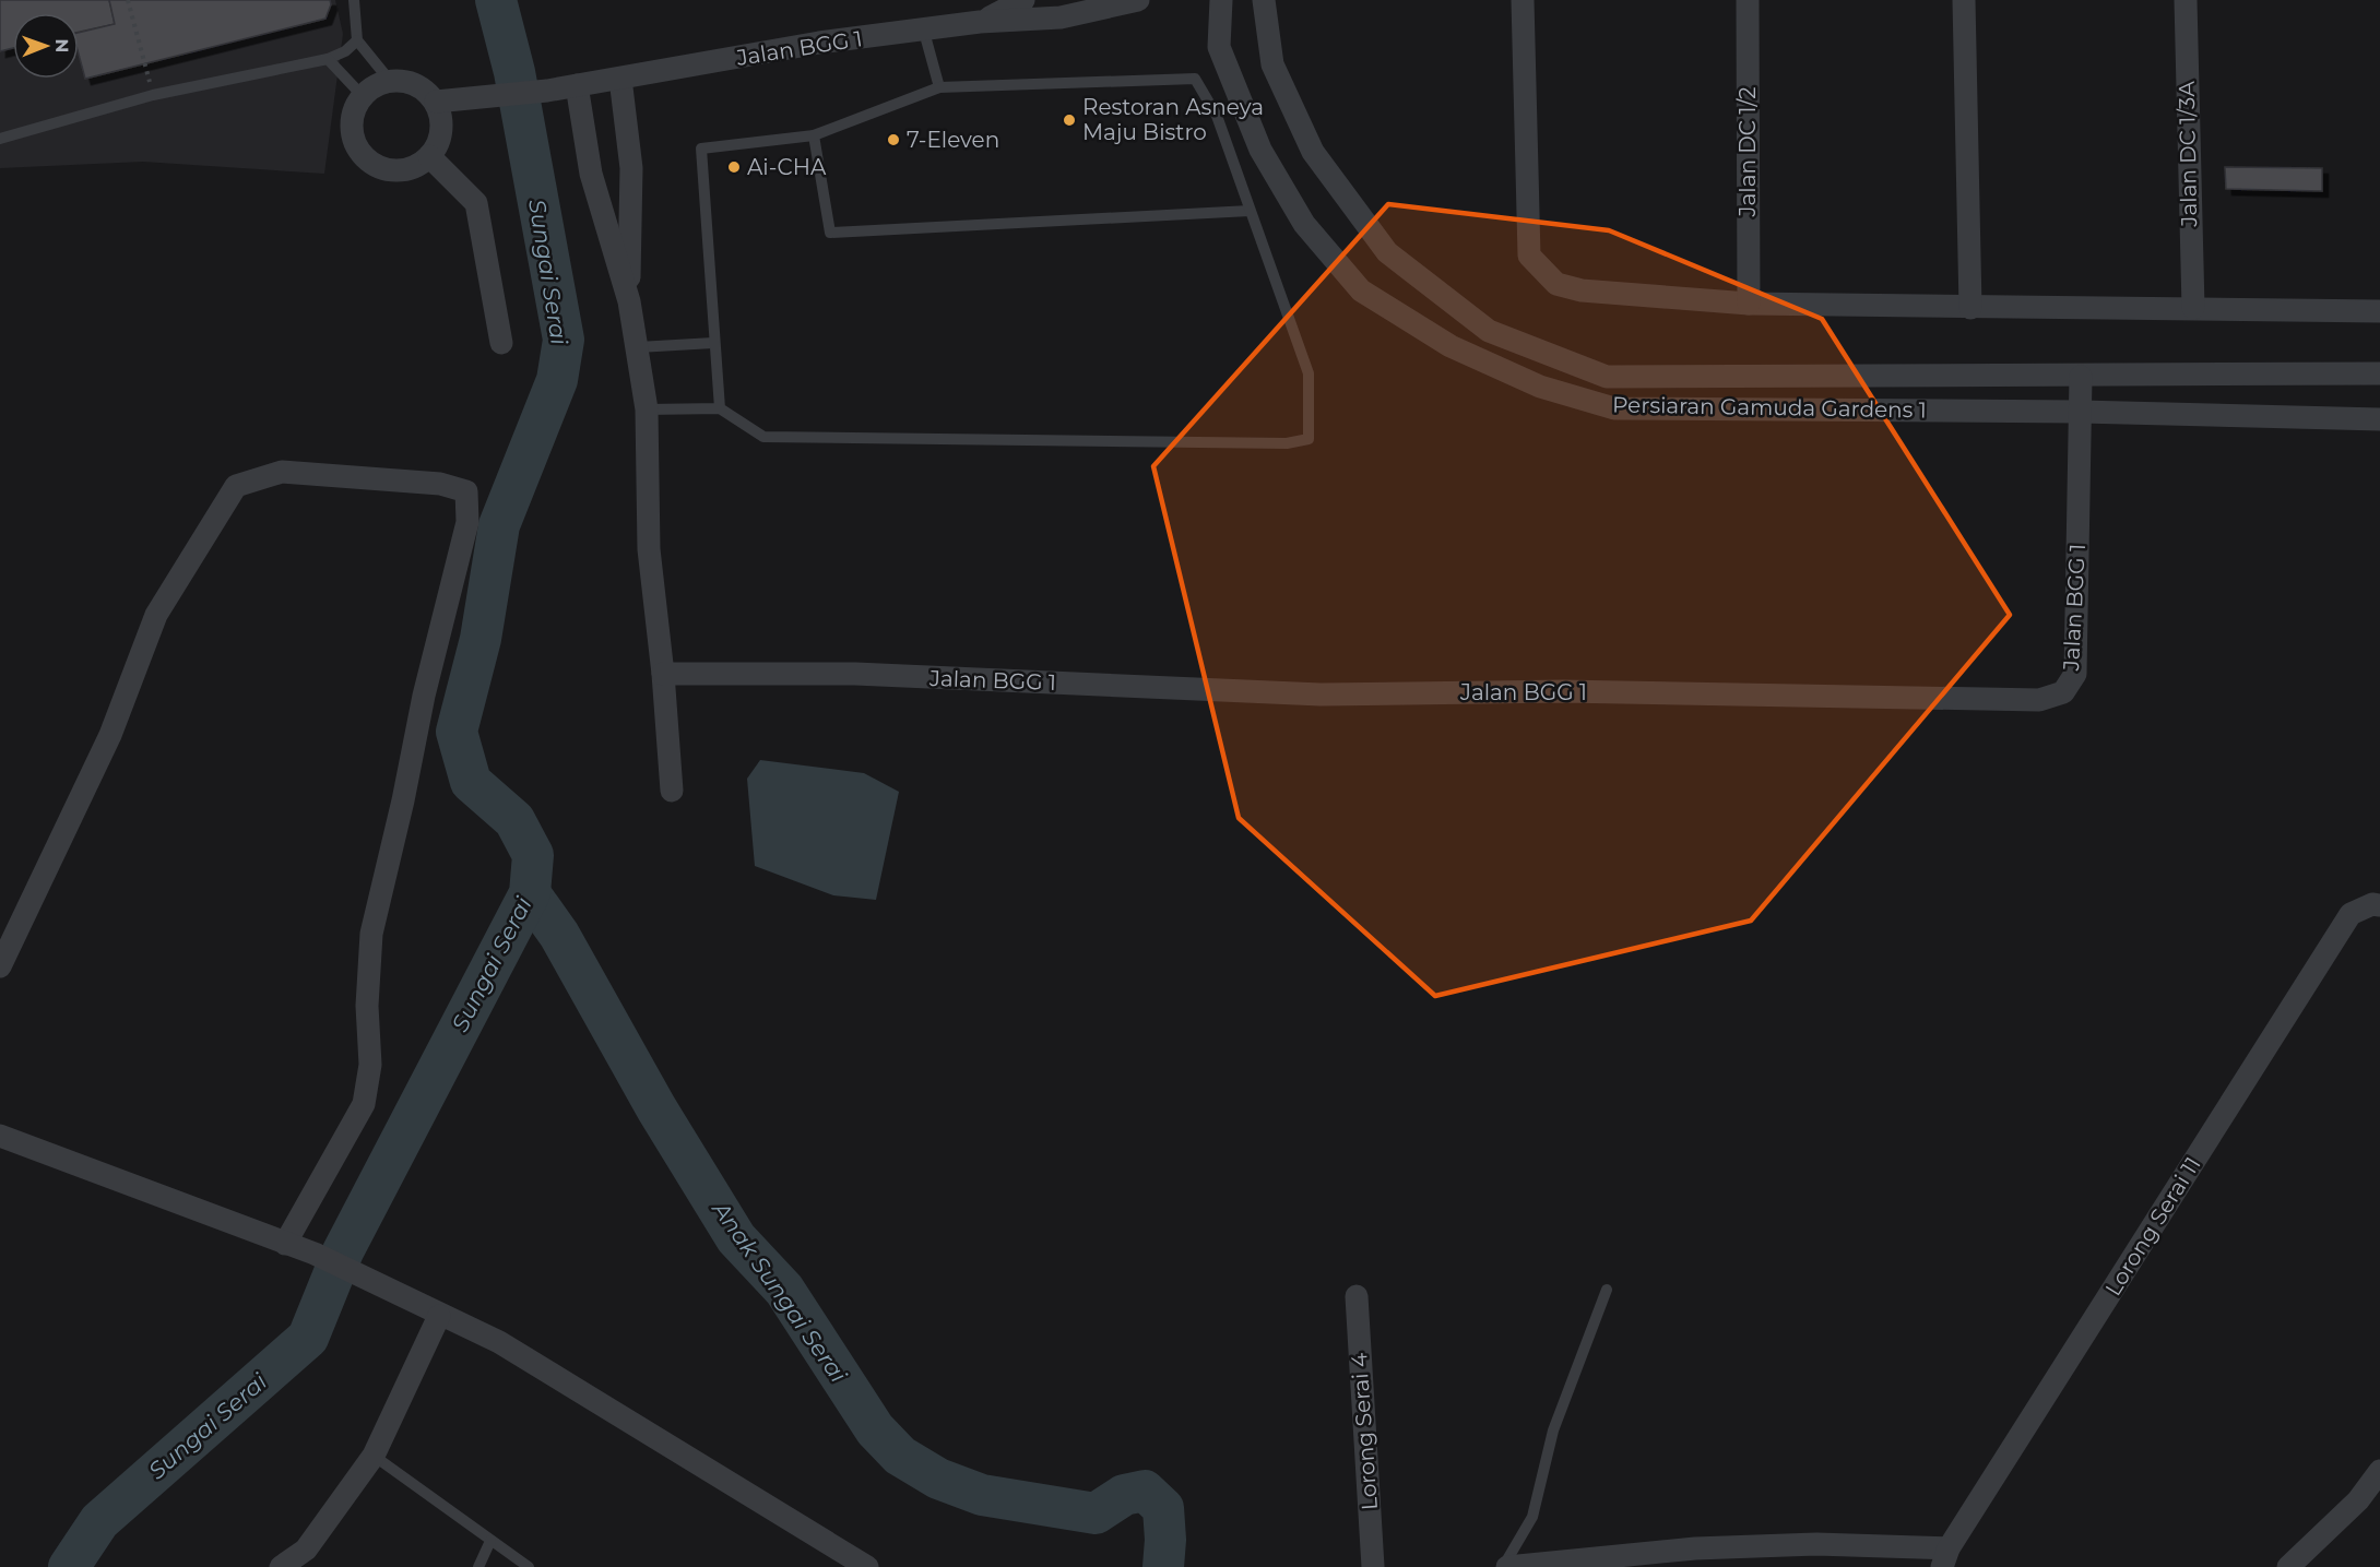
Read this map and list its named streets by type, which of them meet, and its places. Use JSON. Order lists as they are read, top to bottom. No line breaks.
{"streets":{"street":["Jalan BGG 1","Jalan DC 1/2","Jalan DC 1/3A","Persiaran Gamuda Gardens 1","Lorong Serai 11","Lorong Serai 4"]},"crossings":[["Jalan BGG 1","Persiaran Gamuda Gardens 1"]],"water":["Sungai Serai","Anak Sungai Serai"],"places":["Restoran Asneya Maju Bistro","7-Eleven","Ai-CHA"],"north":"right"}
